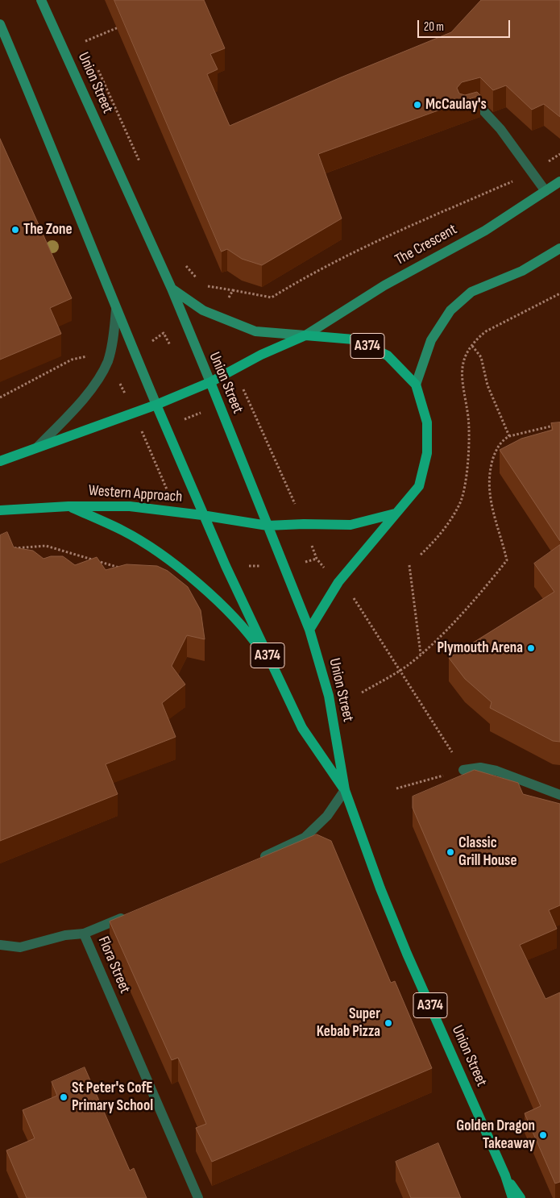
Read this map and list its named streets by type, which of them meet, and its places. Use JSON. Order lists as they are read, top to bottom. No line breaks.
{"streets":{"main road":["Union Street","The Crescent","A374","Western Approach"],"street":["Flora Street"]},"crossings":[["Union Street","The Crescent"],["Union Street","A374"],["Union Street","Western Approach"],["The Crescent","A374"]],"places":["McCaulay's","The Zone","Plymouth Arena","Classic Grill House","Super Kebab Pizza","St Peter's CofE Primary School","Golden Dragon Takeaway"],"scale_bar":"20 m"}
